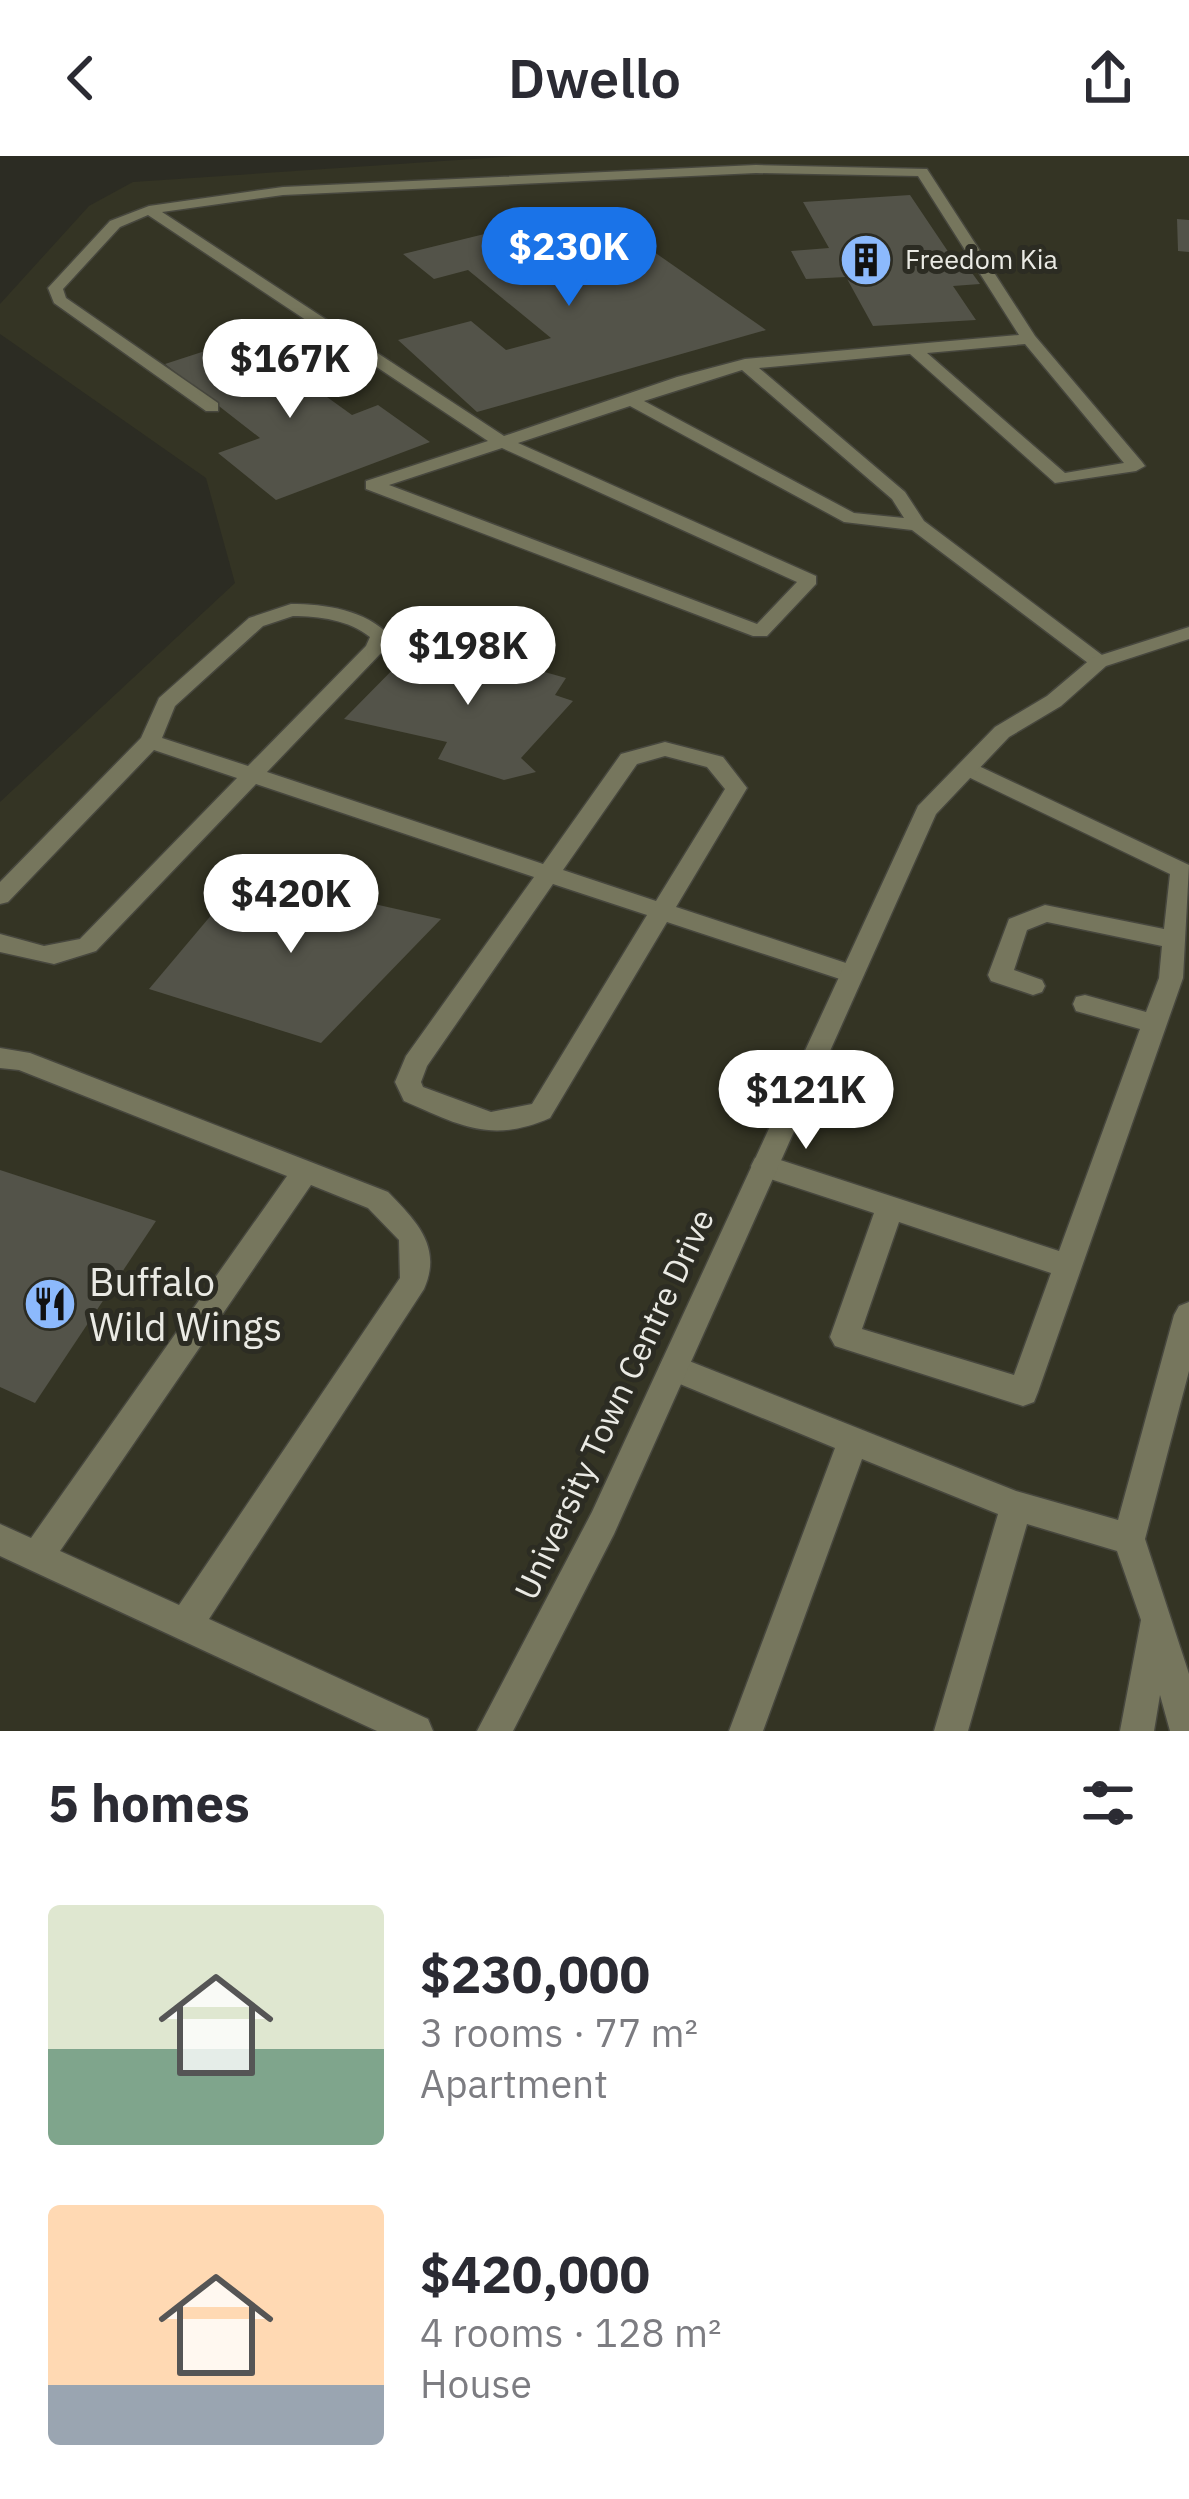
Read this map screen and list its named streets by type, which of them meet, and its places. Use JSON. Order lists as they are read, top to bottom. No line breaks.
{"streets":{"street":["University Town Centre Drive"]},"places":{"building":["Freedom Kia"],"restaurant":["Buffalo Wild Wings"]},"page":{"header":"Dwello","price":["$230K","$167K","$198K","$420K","$121K"],"heading":"5 homes","list":[{"name":"$230,000","note":"3 rooms · 77 m² · Apartment"},{"name":"$420,000","note":"4 rooms · 128 m² · House"}]}}
